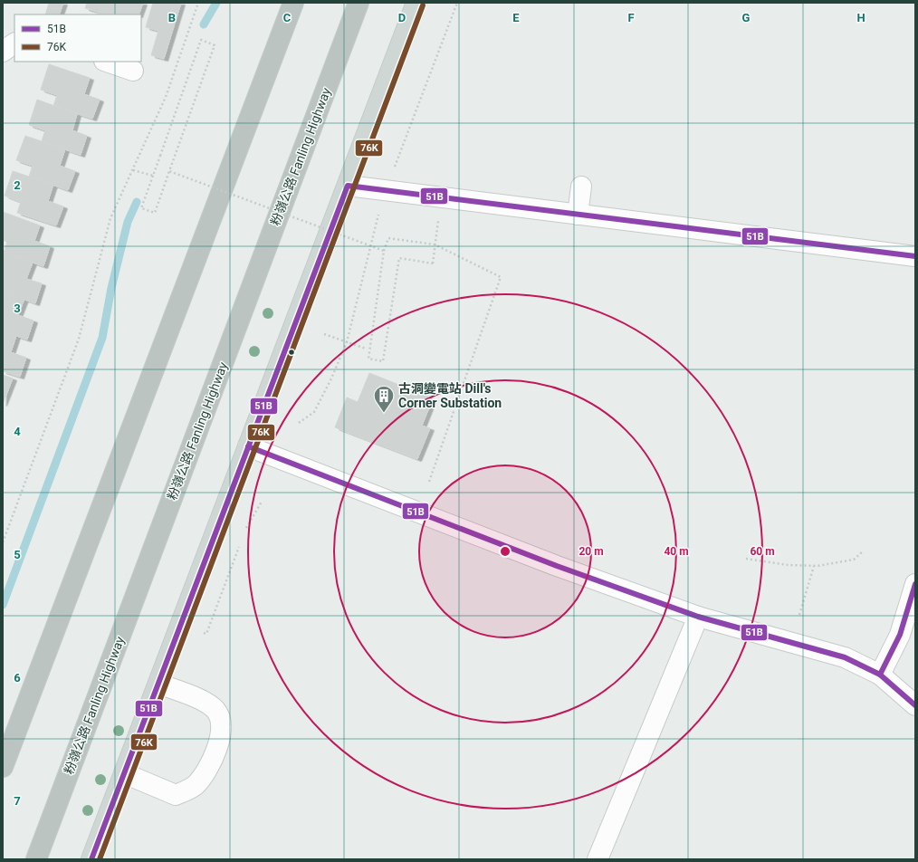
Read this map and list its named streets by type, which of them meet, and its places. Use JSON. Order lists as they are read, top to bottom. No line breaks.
{"streets":{"highway":["粉嶺公路 Fanling Highway"]},"places":{"building":["古洞變電站 Dill's Corner Substation"]},"lines":["transit line 76K","transit line 51B"],"legend":["51B","76K"],"grid":{"columns":["B","C","D","E","F","G","H"],"rows":["2","3","4","5","6","7"]},"rings":["20 m","40 m","60 m"]}
